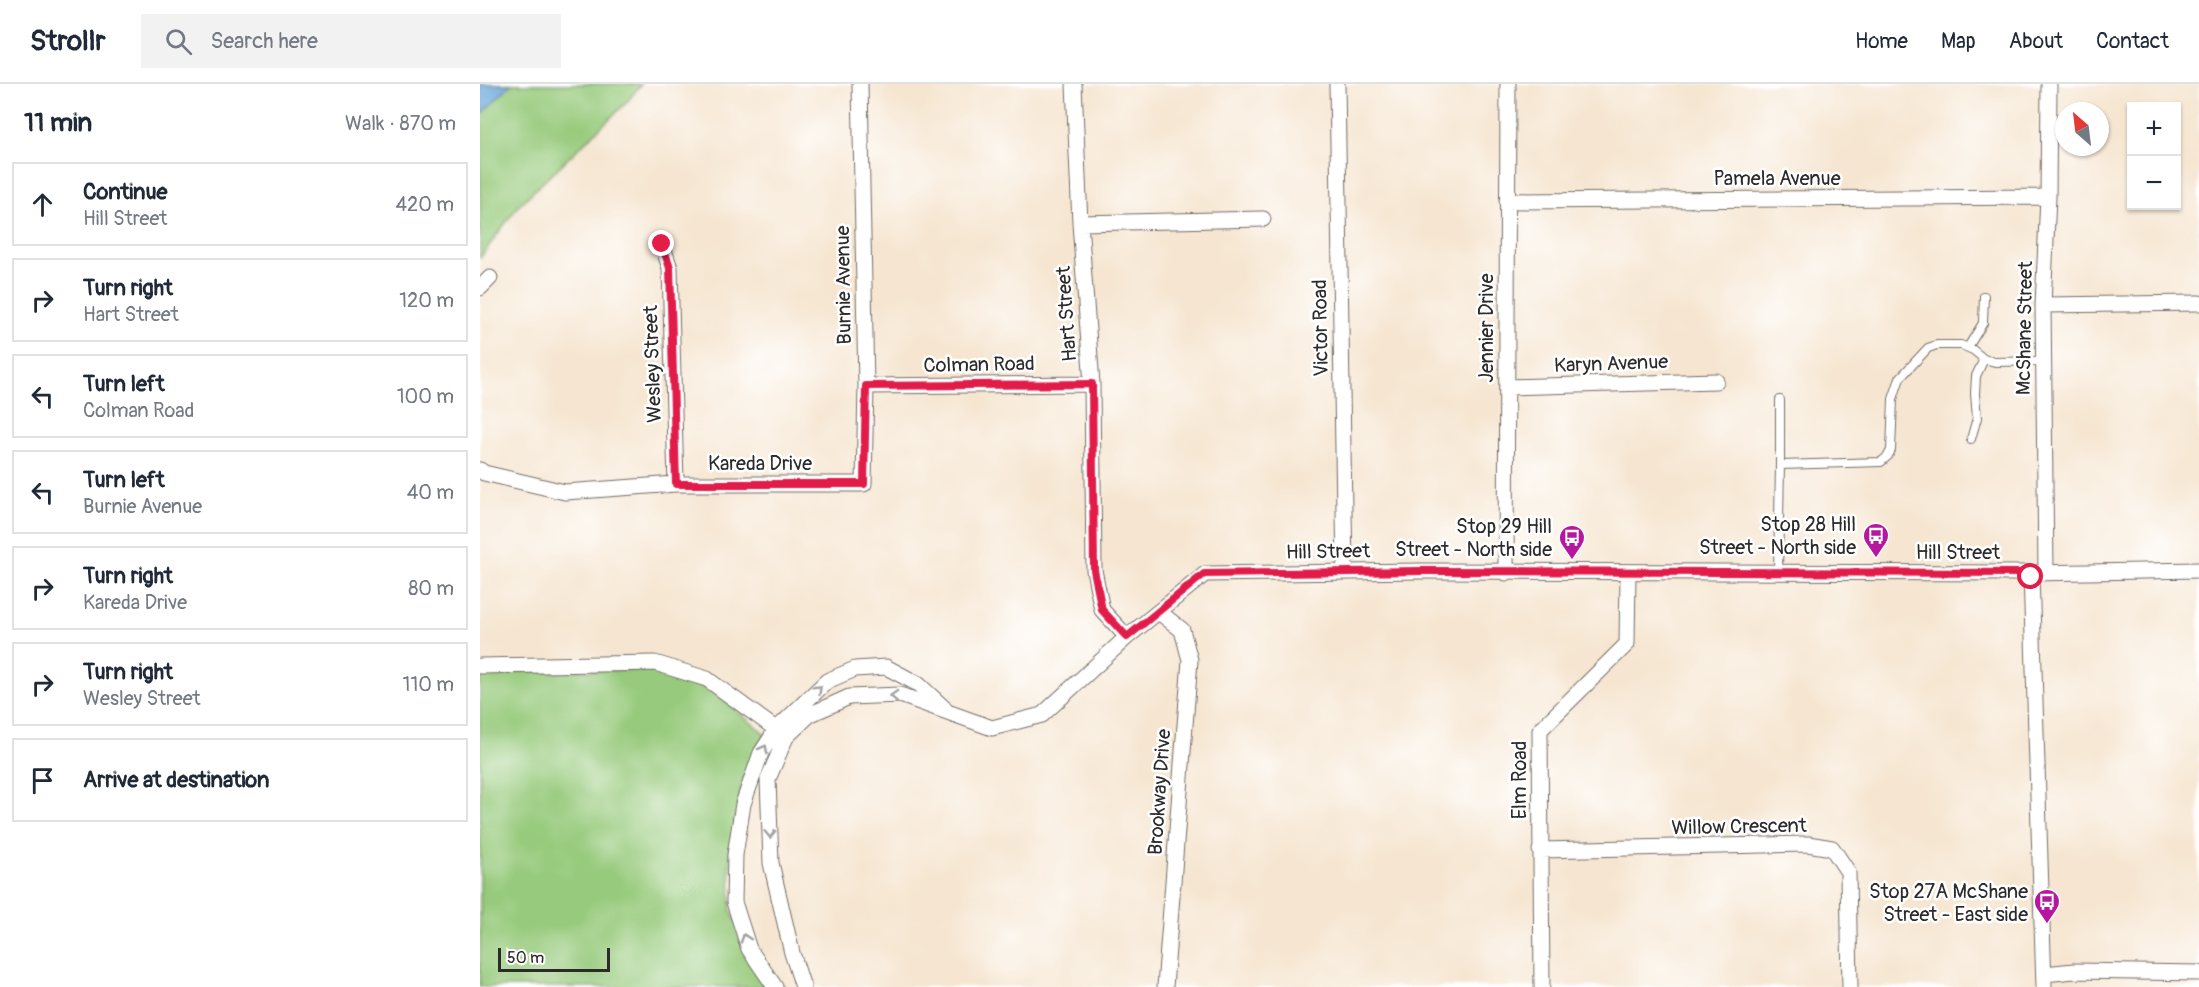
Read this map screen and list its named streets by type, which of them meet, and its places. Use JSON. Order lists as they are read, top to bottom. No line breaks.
{"streets":{"street":["Pamela Avenue","Burnie Avenue","Hart Street","Victor Road","Jennier Drive","McShane Street","Karyn Avenue","Wesley Street","Colman Road","Kareda Drive","Hill Street","Elm Road","Brookway Drive","Willow Crescent"]},"crossings":[["Pamela Avenue","Jennier Drive"],["Pamela Avenue","McShane Street"],["Burnie Avenue","Colman Road"],["Burnie Avenue","Kareda Drive"],["Hart Street","Colman Road"],["Hart Street","Hill Street"],["Victor Road","Hill Street"],["Jennier Drive","Karyn Avenue"],["Jennier Drive","Hill Street"],["McShane Street","Hill Street"],["Wesley Street","Kareda Drive"],["Hill Street","Elm Road"],["Hill Street","Brookway Drive"],["Elm Road","Willow Crescent"]],"places":{"bus stop":["Stop 28 Hill Street - North side","Stop 29 Hill Street - North side","Stop 27A McShane Street - East side"]},"scale_bar":"50 m","north":"top left","page":{"header":"Strollr","search":"Search here","nav":["Home","Map","About","Contact"],"heading":["11 min","Walk · 870 m"],"map_buttons":["+","−"],"list":[["Continue","Hill Street","420 m"],["Turn right","Hart Street","120 m"],["Turn left","Colman Road","100 m"],["Turn left","Burnie Avenue","40 m"],["Turn right","Kareda Drive","80 m"],["Turn right","Wesley Street","110 m"],"Arrive at destination"],"scale":"50 m"}}
